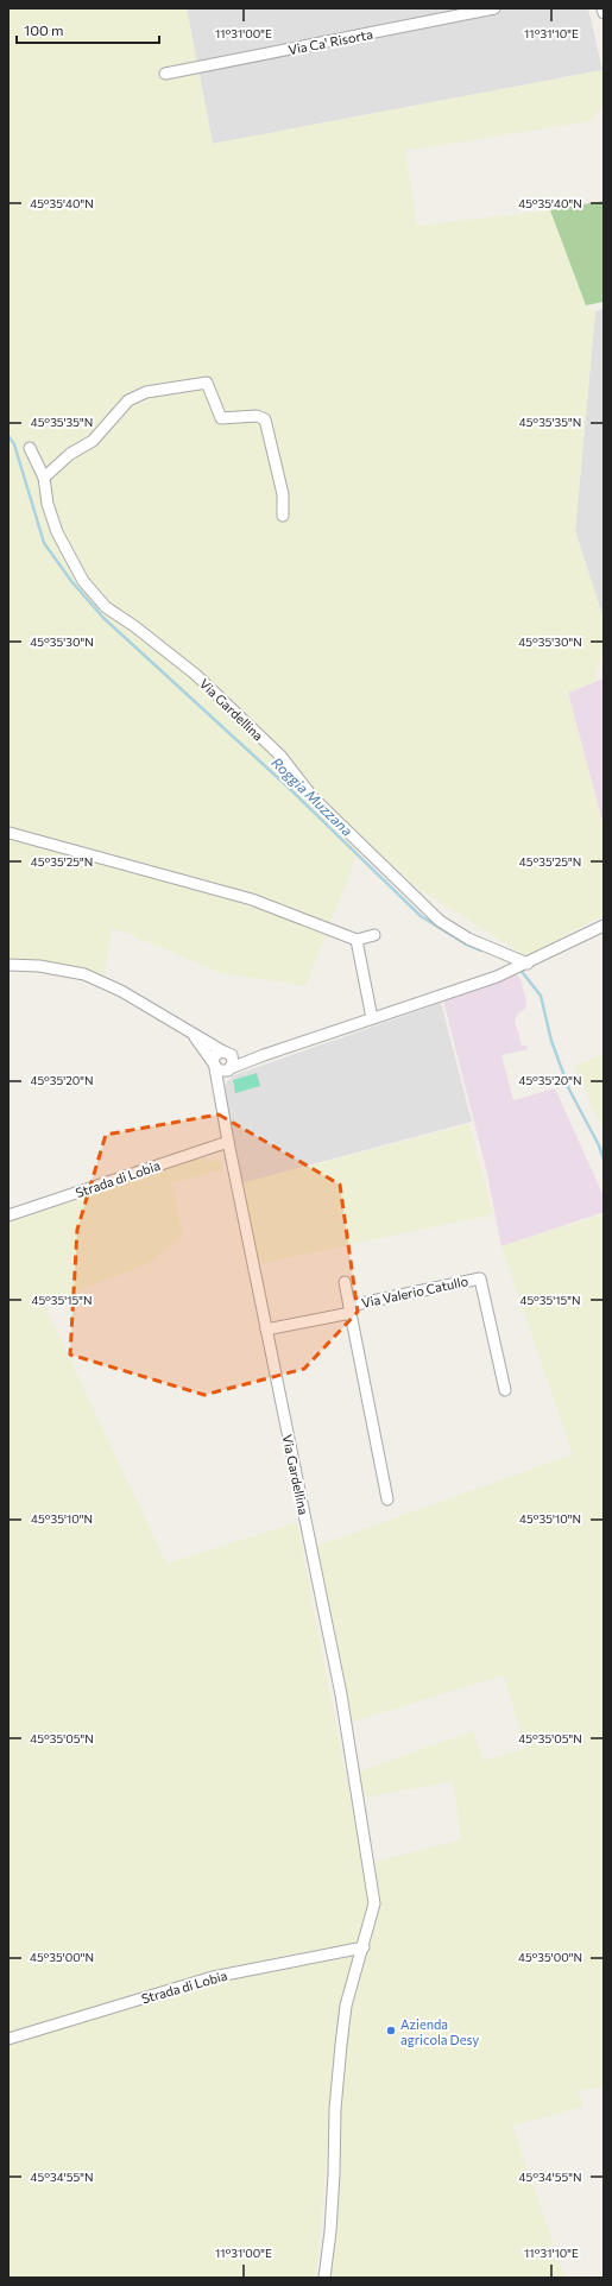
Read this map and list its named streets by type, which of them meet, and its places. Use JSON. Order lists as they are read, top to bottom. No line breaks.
{"streets":{"street":["Via Ca' Risorta","Via Gardellina","Strada di Lobia","Via Valerio Catullo"]},"crossings":[["Via Gardellina","Strada di Lobia"],["Via Gardellina","Via Valerio Catullo"]],"water":["Roggia Muzzana"],"places":["Azienda agricola Desy"],"scale_bar":"100 m","coordinates":["11°31'00\"E","11°31'10\"E","45°35'40\"N","45°35'35\"N","45°35'30\"N","45°35'25\"N","45°35'20\"N","45°35'15\"N","45°35'10\"N","45°35'05\"N","45°35'00\"N","45°34'55\"N"]}
